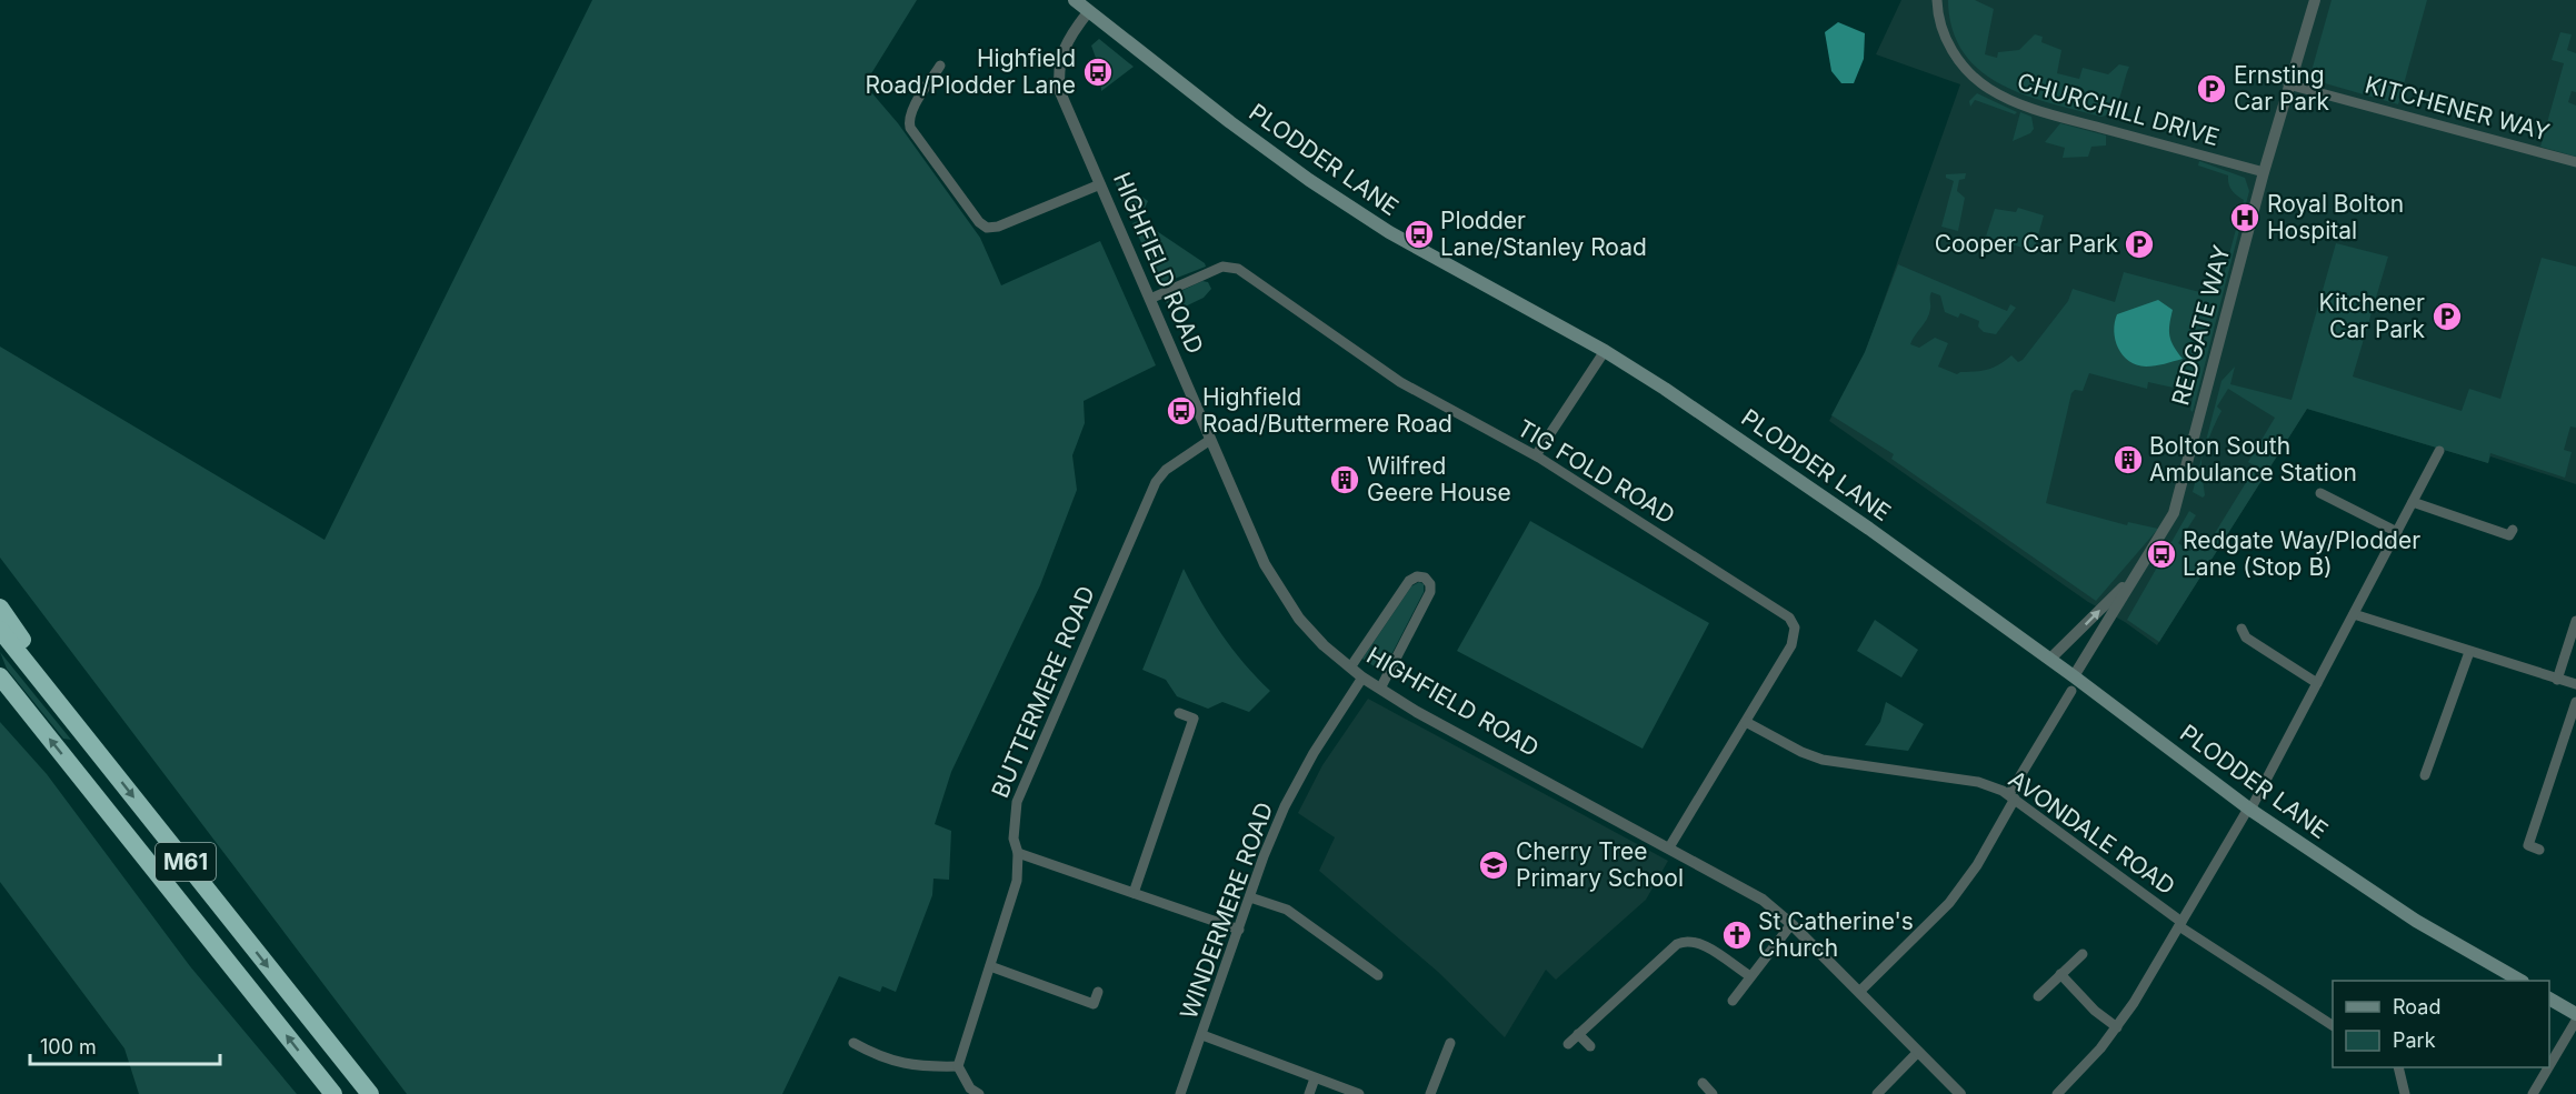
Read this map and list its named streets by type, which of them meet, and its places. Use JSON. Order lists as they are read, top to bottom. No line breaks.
{"streets":{"highway":["M61"],"main road":["PLODDER LANE"],"street":["KITCHENER WAY","CHURCHILL DRIVE","HIGHFIELD ROAD","REDGATE WAY","TIG FOLD ROAD","BUTTERMERE ROAD","AVONDALE ROAD","WINDERMERE ROAD"]},"crossings":[["KITCHENER WAY","REDGATE WAY"],["CHURCHILL DRIVE","REDGATE WAY"],["PLODDER LANE","HIGHFIELD ROAD"],["PLODDER LANE","REDGATE WAY"],["HIGHFIELD ROAD","TIG FOLD ROAD"],["HIGHFIELD ROAD","BUTTERMERE ROAD"],["HIGHFIELD ROAD","WINDERMERE ROAD"],["TIG FOLD ROAD","AVONDALE ROAD"]],"places":{"bus stop":["Highfield Road/Plodder Lane","Plodder Lane/Stanley Road","Highfield Road/Buttermere Road","Redgate Way/Plodder Lane (Stop B)"],"parking":["Ernsting Car Park","Cooper Car Park","Kitchener Car Park"],"hospital":["Royal Bolton Hospital"],"building":["Bolton South Ambulance Station","Wilfred Geere House"],"school or university":["Cherry Tree Primary School"],"church":["St Catherine's Church"]},"legend":["Road","Park"],"scale_bar":"100 m"}
